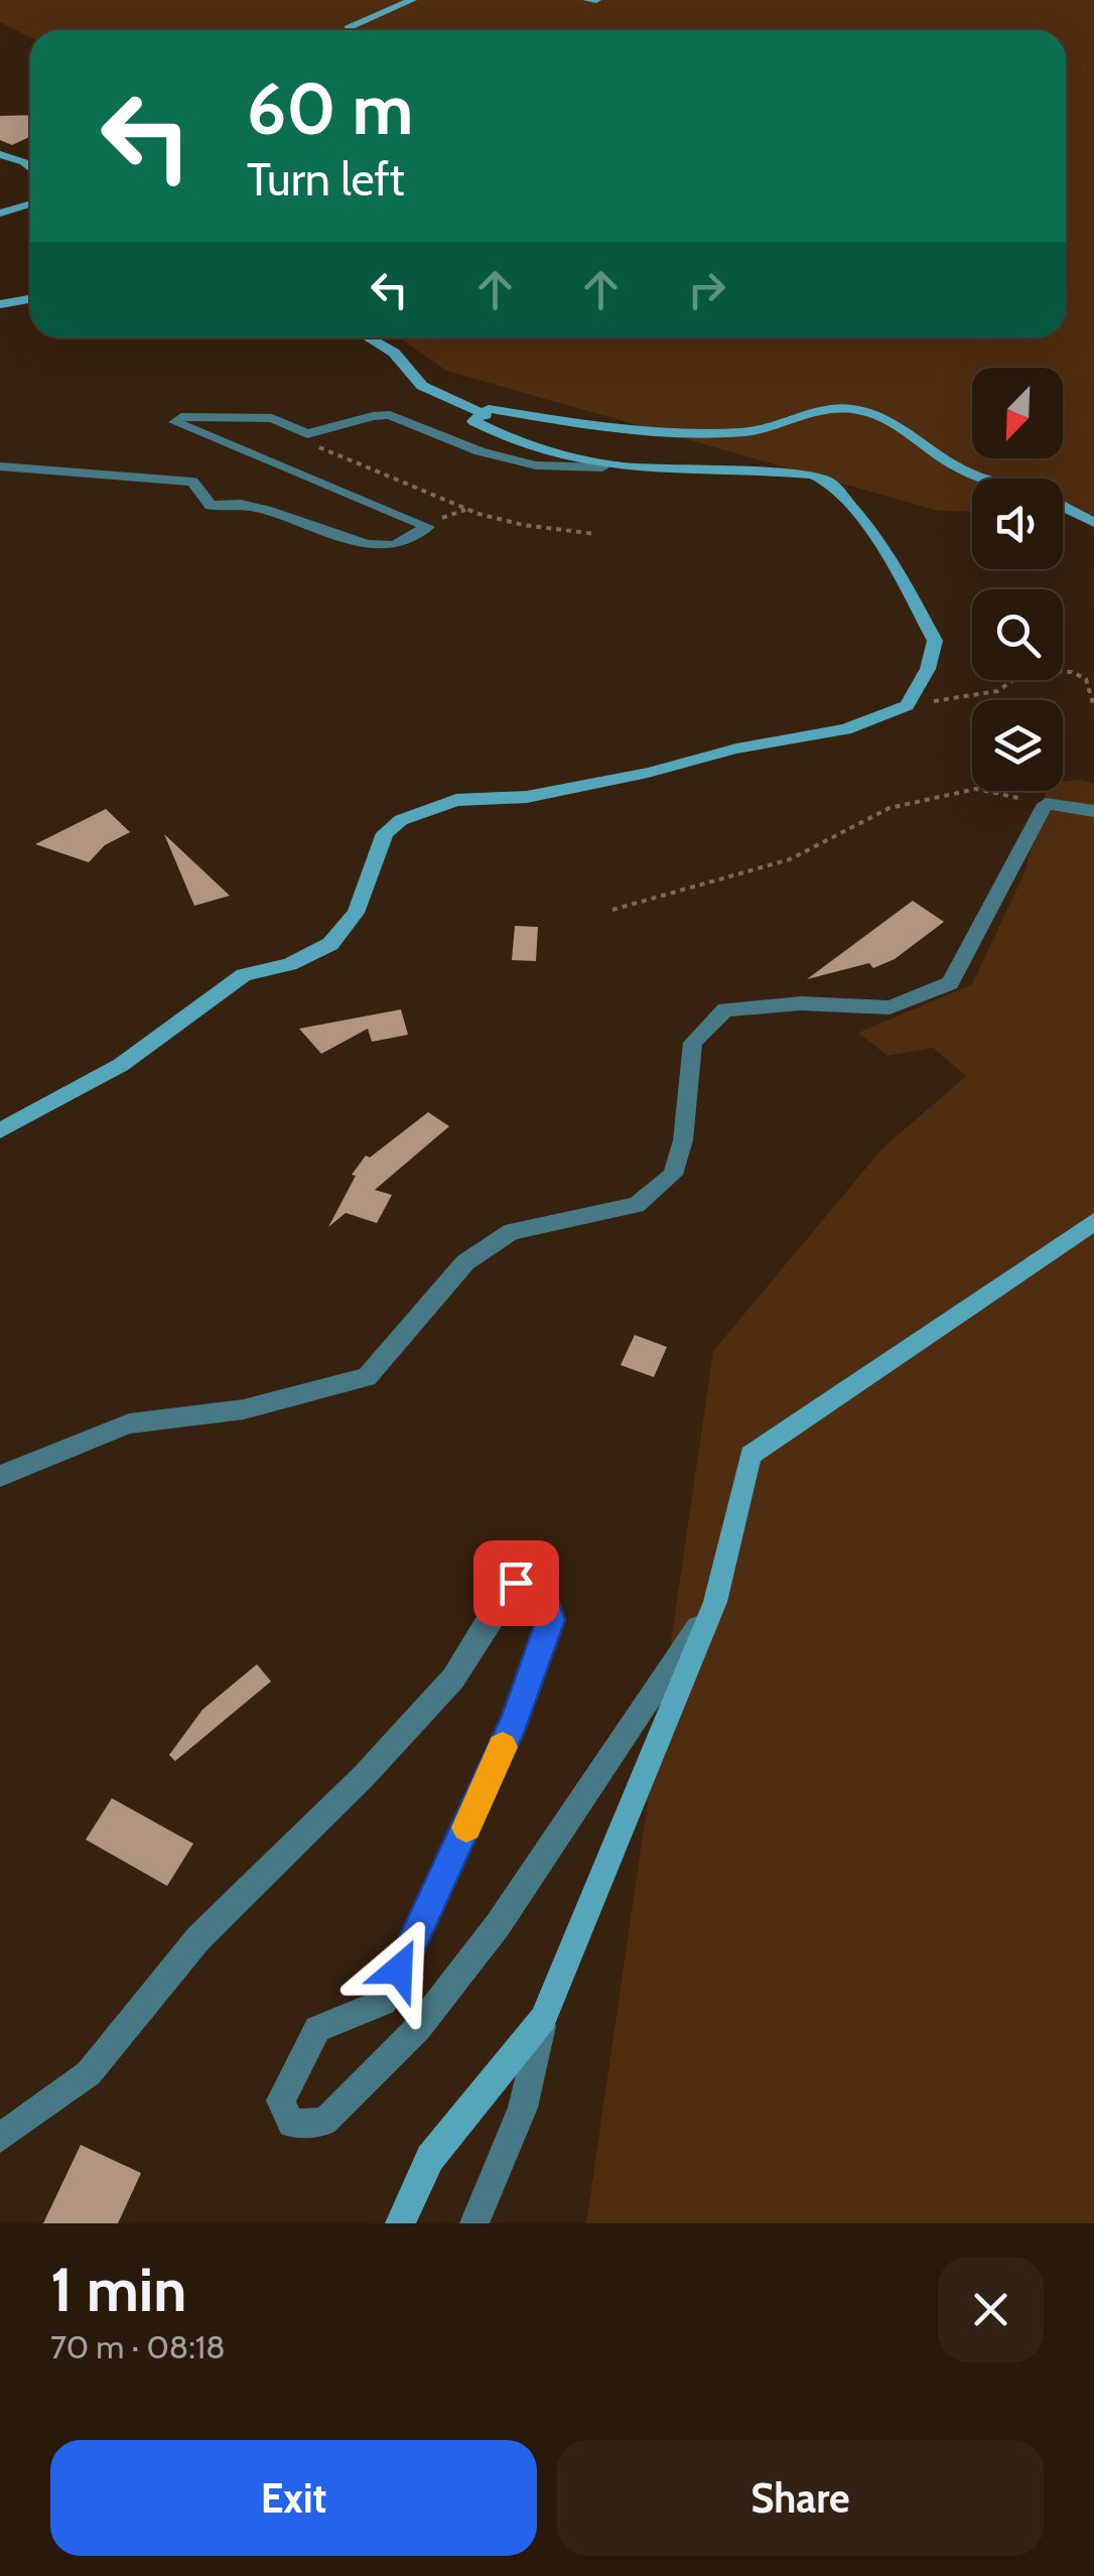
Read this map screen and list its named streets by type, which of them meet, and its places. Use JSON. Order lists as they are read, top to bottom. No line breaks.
{"north":"bottom left","page":{"turn":["60 m","Turn left"],"heading":["1 min","70 m · 08:18"],"buttons":["Exit","Share"]}}
